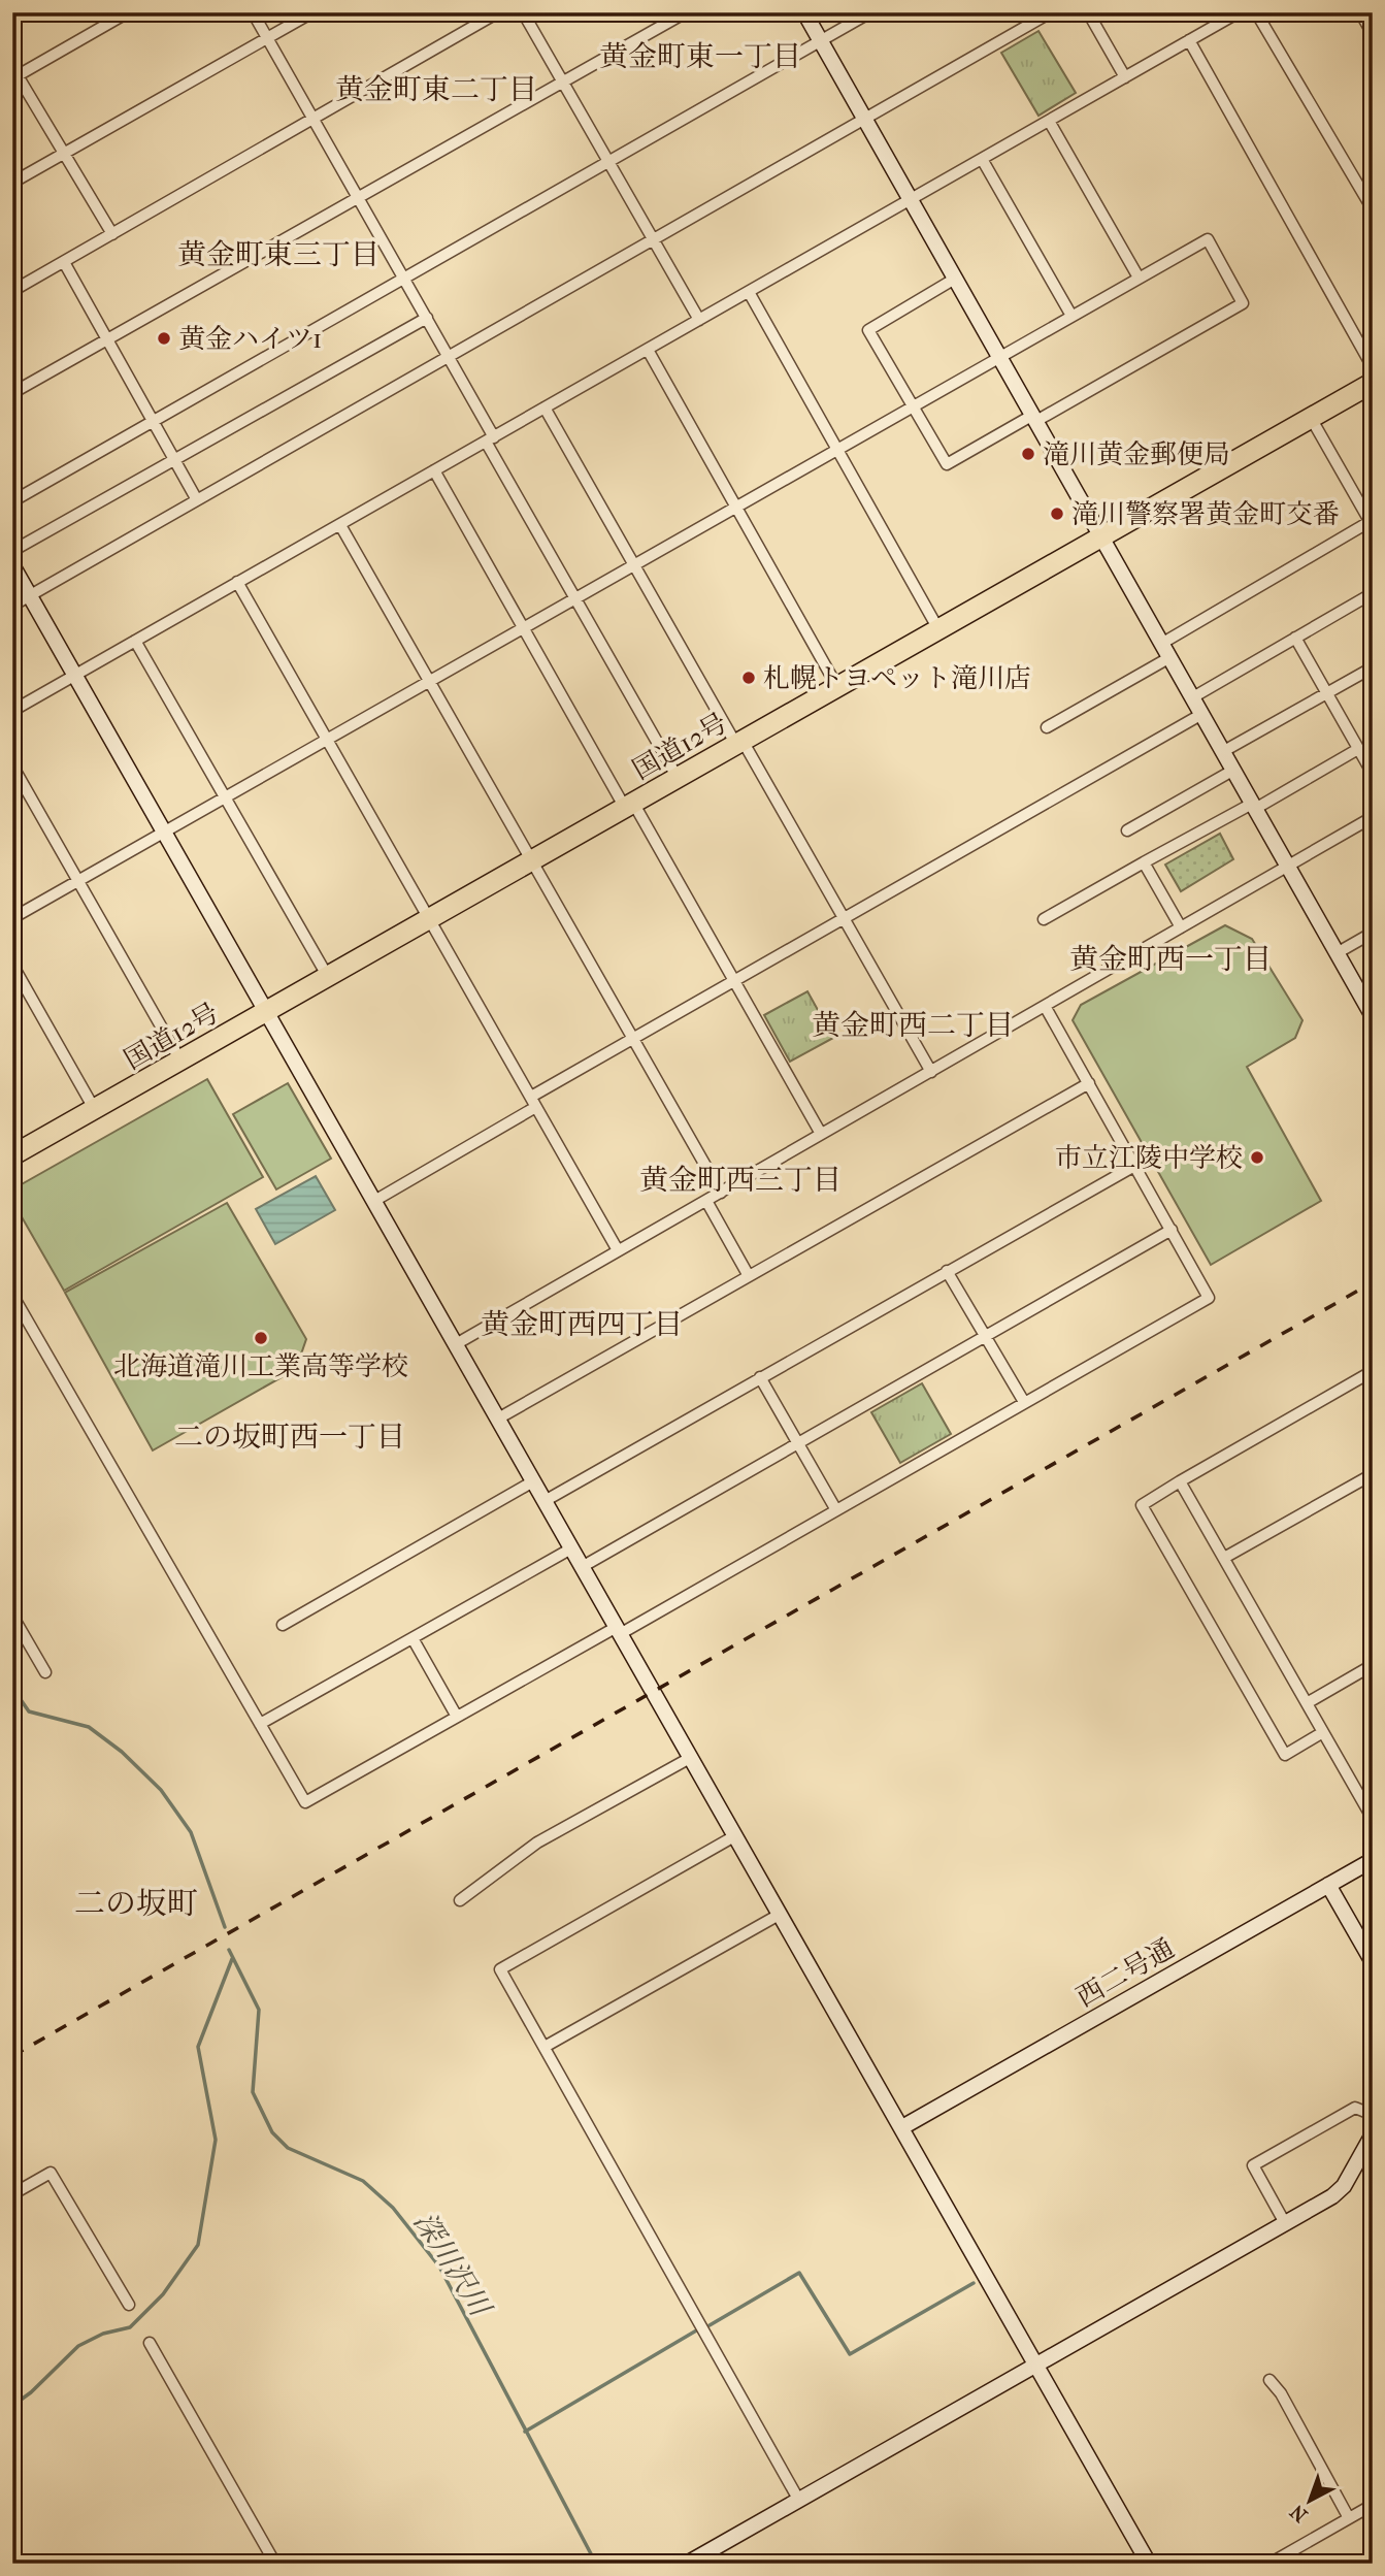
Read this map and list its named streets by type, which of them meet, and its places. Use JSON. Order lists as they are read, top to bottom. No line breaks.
{"streets":{"highway":["国道12号"],"street":["西二号通"]},"districts":["黄金町東一丁目","黄金町東二丁目","黄金町東三丁目","黄金町西一丁目","黄金町西二丁目","黄金町西三丁目","黄金町西四丁目","二の坂町西一丁目","二の坂町"],"water":["深川沢川"],"places":["黄金ハイツ1","滝川黄金郵便局","滝川警察署黄金町交番","札幌トヨペット滝川店","市立江陵中学校","北海道滝川工業高等学校"],"north":"bottom left"}
